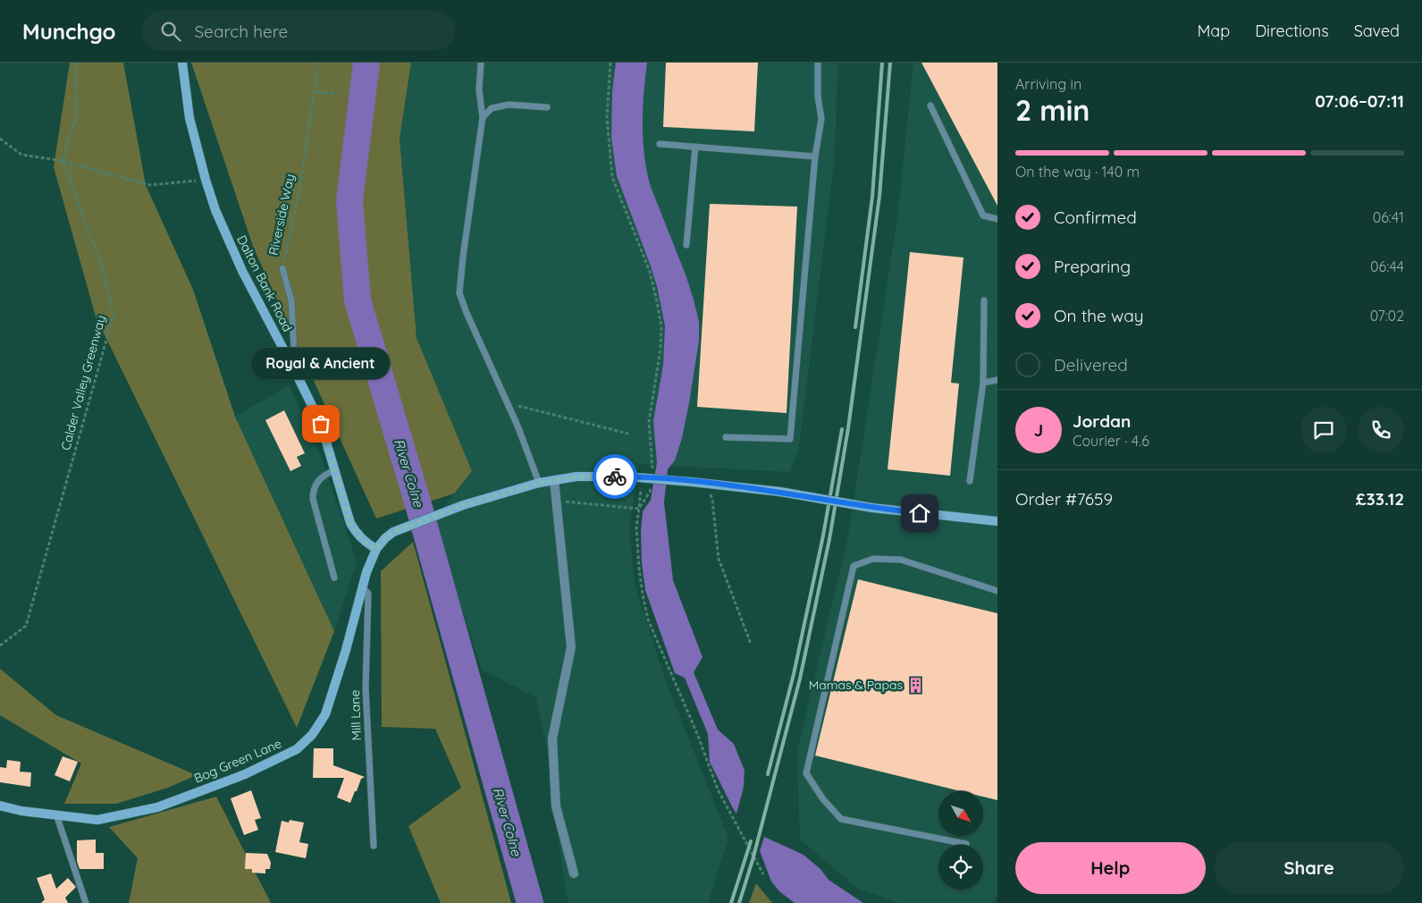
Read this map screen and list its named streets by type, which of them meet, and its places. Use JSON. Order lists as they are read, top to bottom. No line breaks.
{"streets":{"main road":["Dalton Bank Road","Bog Green Lane"],"lane":["Riverside Way","Mill Lane"],"path":["Calder Valley Greenway"]},"crossings":[["Riverside Way","Dalton Bank Road"],["Dalton Bank Road","Bog Green Lane"],["Mill Lane","Bog Green Lane"]],"water":["River Colne"],"places":{"other":["Royal & Ancient"],"building":["Mamas & Papas"]},"north":"bottom right","page":{"header":"Munchgo","search":"Search here","nav":["Map","Directions","Saved"],"heading":["2 min","Arriving in","07:06–07:11"],"panel":["Jordan","Courier · 4.6","Order #7659","£33.12"],"bar":"On the way · 140 m","list":[["Confirmed","06:41"],["Preparing","06:44"],["On the way","07:02"],"Delivered"],"bubble":"Royal & Ancient","round":"J","buttons":["Help","Share"]}}
